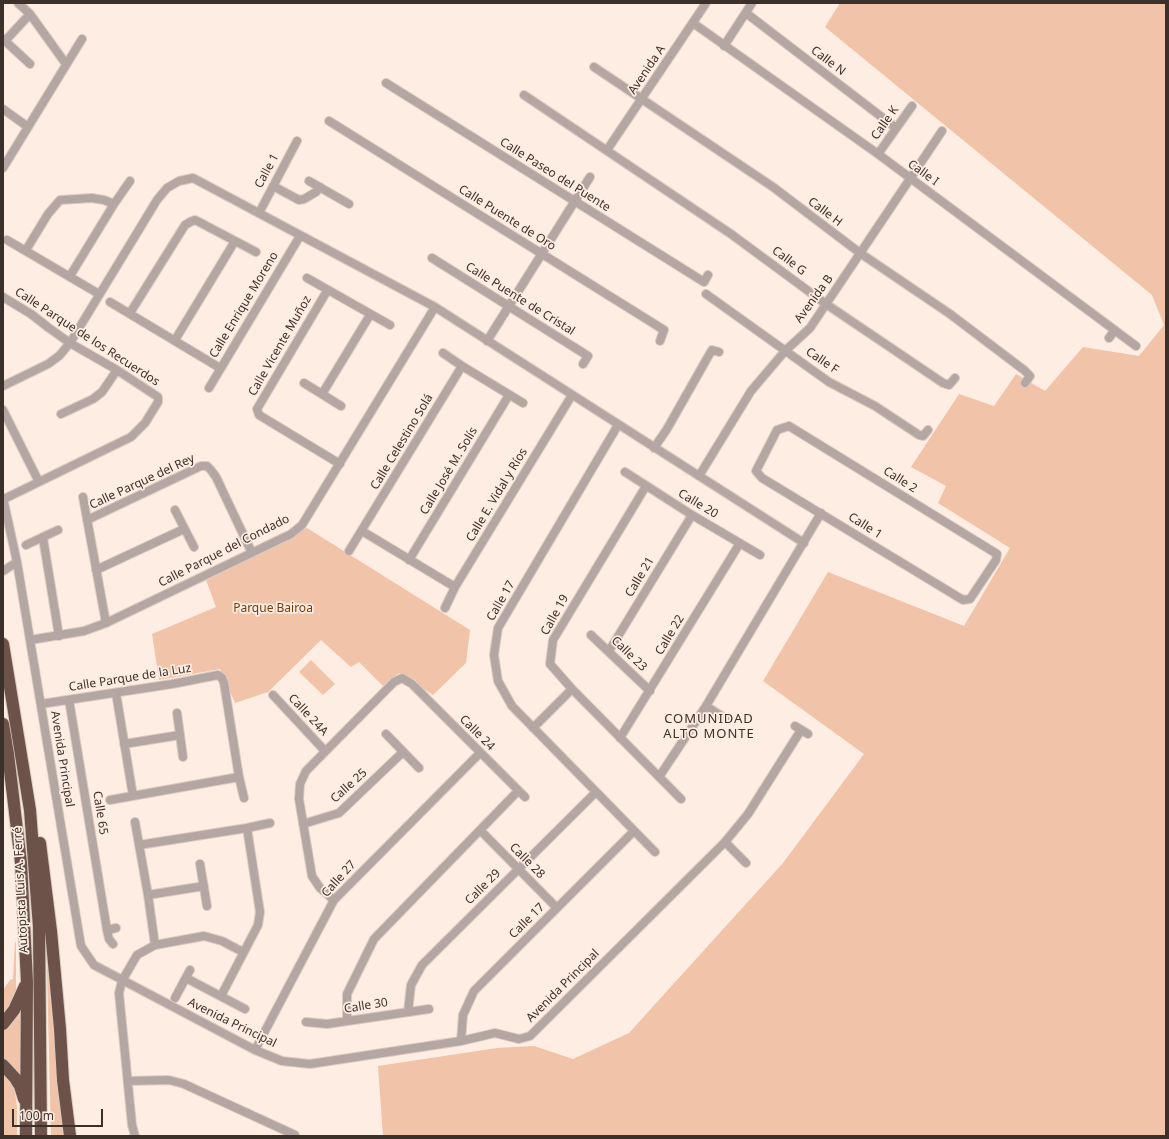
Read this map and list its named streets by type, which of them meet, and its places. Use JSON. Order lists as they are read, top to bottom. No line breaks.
{"streets":{"highway":["Autopista Luis A. Ferré"],"street":["Calle N","Avenida A","Calle K","Calle 1","Calle I","Calle Paseo del Puente","Calle H","Calle Puente de Oro","Calle G","Calle Puente de Cristal","Avenida B","Calle Enrique Moreno","Calle Parque de los Recuerdos","Calle Vicente Muñoz","Calle F","Calle Celestino Solá","Calle José M. Solís","Calle 2","Calle Parque del Rey","Calle E. Vidal y Ríos","Calle 20","Calle Parque del Condado","Calle 21","Calle 17","Calle 19","Calle 22","Calle 23","Calle Parque de la Luz","Calle 24A","Calle 24","Avenida Principal","Calle 25","Calle 65","Calle 28","Calle 27","Calle 29","Calle 30"]},"crossings":[["Calle N","Calle K"],["Avenida A","Calle I"],["Avenida A","Calle H"],["Avenida A","Calle G"],["Calle K","Calle I"],["Calle 1","Calle 2"],["Calle I","Avenida B"],["Calle H","Avenida B"],["Calle G","Avenida B"],["Avenida B","Calle F"],["Calle Vicente Muñoz","Calle Parque del Condado"],["Calle Parque del Rey","Calle Parque del Condado"],["Calle 20","Calle 21"],["Calle 20","Calle 19"],["Calle 20","Calle 22"],["Calle Parque del Condado","Avenida Principal"],["Calle 21","Calle 23"],["Calle 17","Avenida Principal"],["Calle 17","Calle 28"],["Calle 17","Calle 29"],["Calle 19","Calle 22"],["Calle 22","Calle 23"],["Calle Parque de la Luz","Avenida Principal"],["Calle Parque de la Luz","Calle 65"],["Calle 24A","Calle 24"],["Calle 24","Calle 25"],["Calle 24","Calle 27"],["Avenida Principal","Calle 27"],["Calle 28","Calle 29"],["Calle 29","Calle 30"]],"districts":["COMUNIDAD ALTO MONTE"],"parks":["Parque Bairoa"],"scale_bar":"100 m"}
